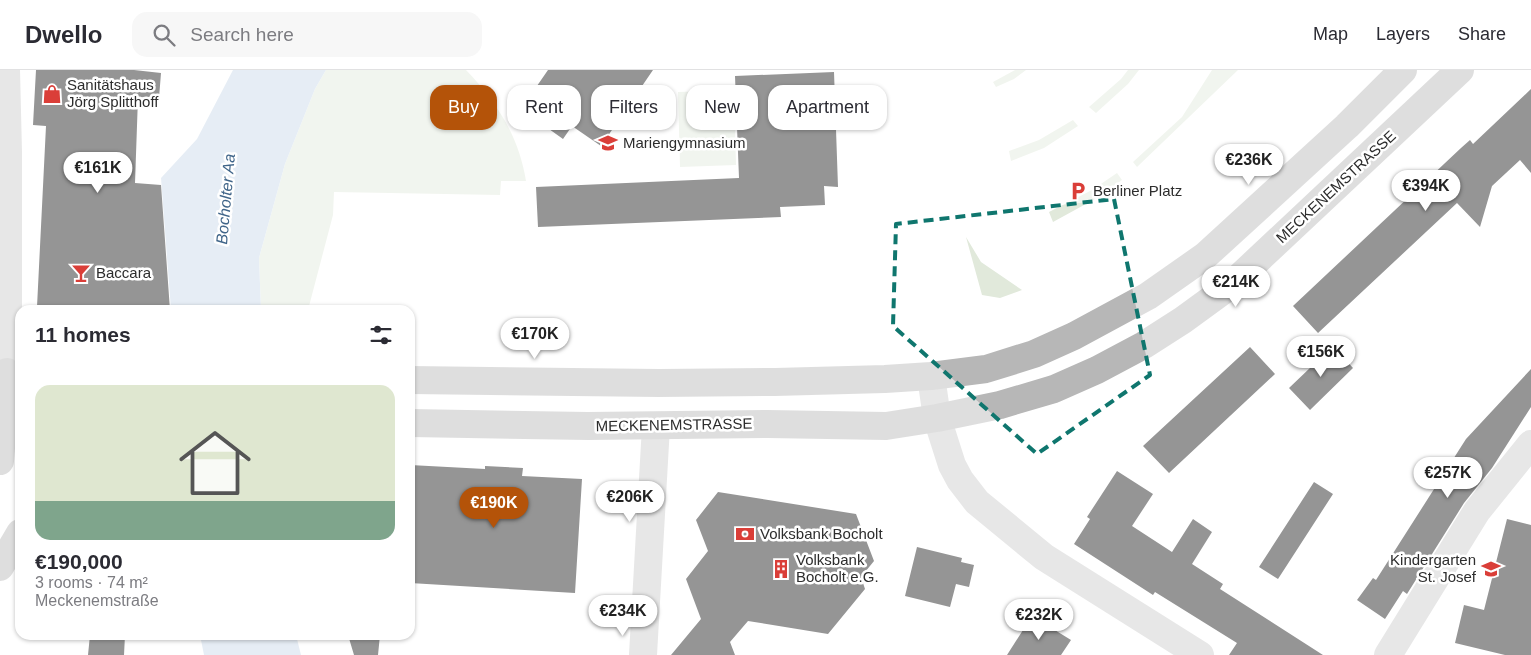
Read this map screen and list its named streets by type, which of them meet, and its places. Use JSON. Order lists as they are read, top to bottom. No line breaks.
{"streets":{"main road":["MECKENEMSTRASSE"]},"water":["Bocholter Aa"],"places":{"shop":["Sanitätshaus Jörg Splitthoff"],"school or university":["Mariengymnasium","Kindergarten St. Josef"],"parking":["Berliner Platz"],"bar":["Baccara"],"bank":["Volksbank Bocholt"],"building":["Volksbank Bocholt e.G."]},"page":{"header":"Dwello","search":"Search here","nav":["Map","Layers","Share"],"chip":["Buy","Rent","Filters","New","Apartment"],"price":["€236K","€161K","€394K","€214K","€170K","€156K","€257K","€206K","€190K","€234K","€232K"],"heading":"11 homes","list":[{"name":"€190,000","note":"3 rooms · 74 m² · Meckenemstraße"}]}}
